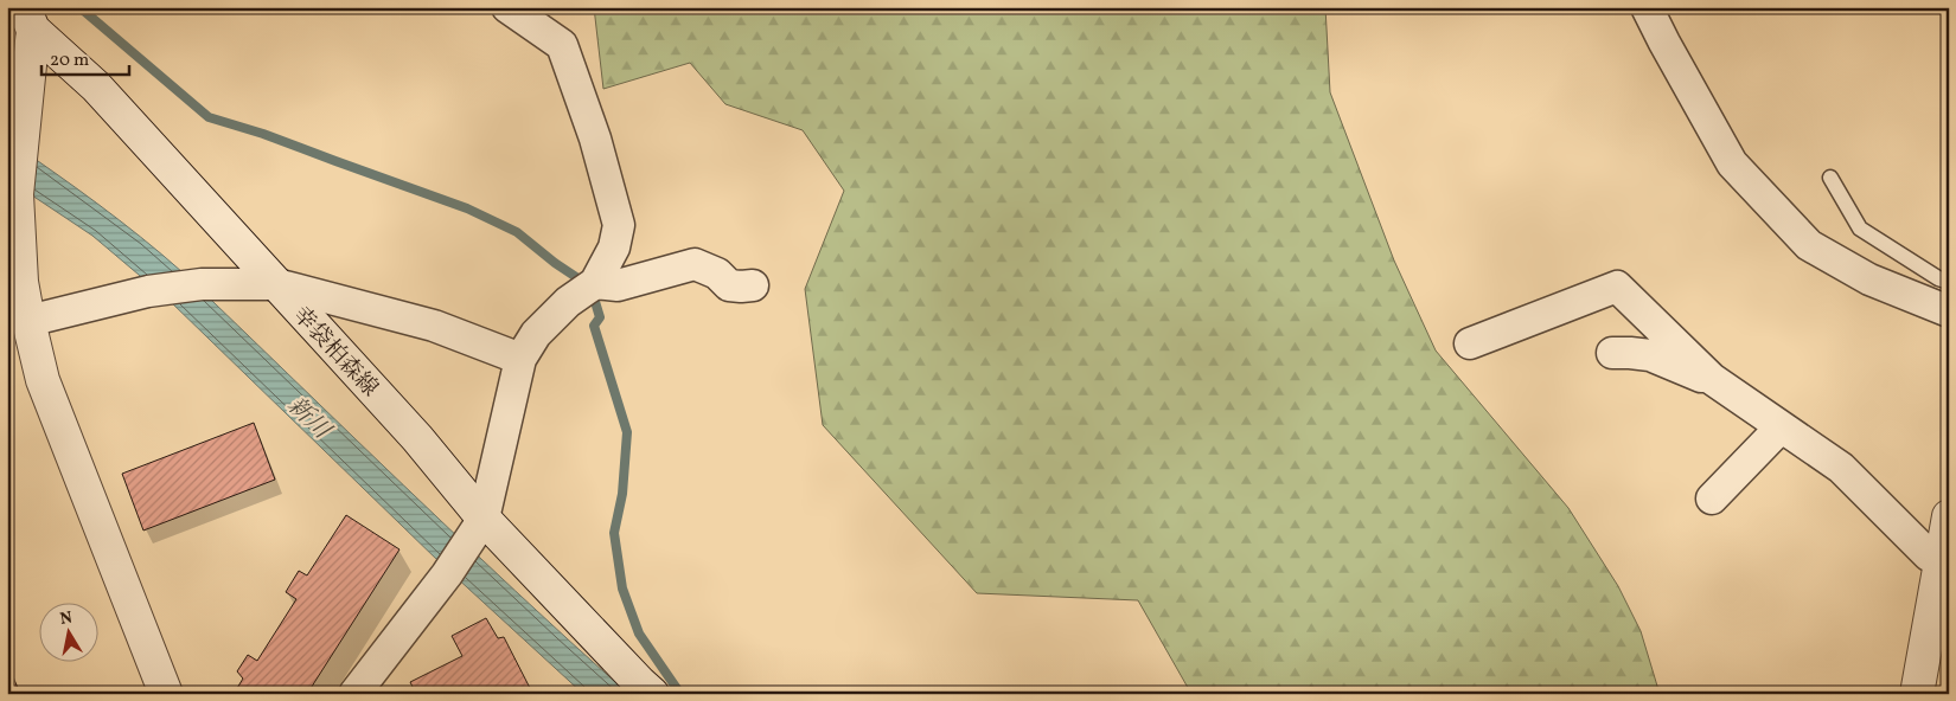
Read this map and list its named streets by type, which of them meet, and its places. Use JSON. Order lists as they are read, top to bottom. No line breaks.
{"streets":{"main road":["幸袋柏森線"]},"water":["新川"],"scale_bar":"20 m","north":"top"}
